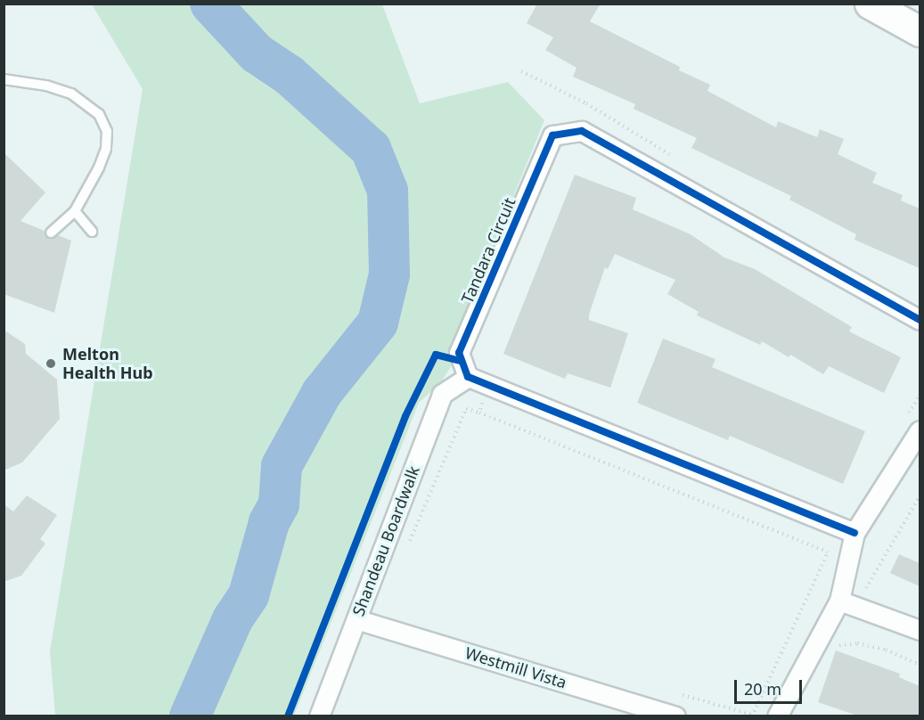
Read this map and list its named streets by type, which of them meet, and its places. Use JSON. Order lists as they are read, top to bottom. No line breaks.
{"streets":{"street":["Tandara Circuit","Shandeau Boardwalk","Westmill Vista"]},"crossings":[["Tandara Circuit","Shandeau Boardwalk"],["Shandeau Boardwalk","Westmill Vista"]],"places":["Melton Health Hub"],"scale_bar":"20 m"}
